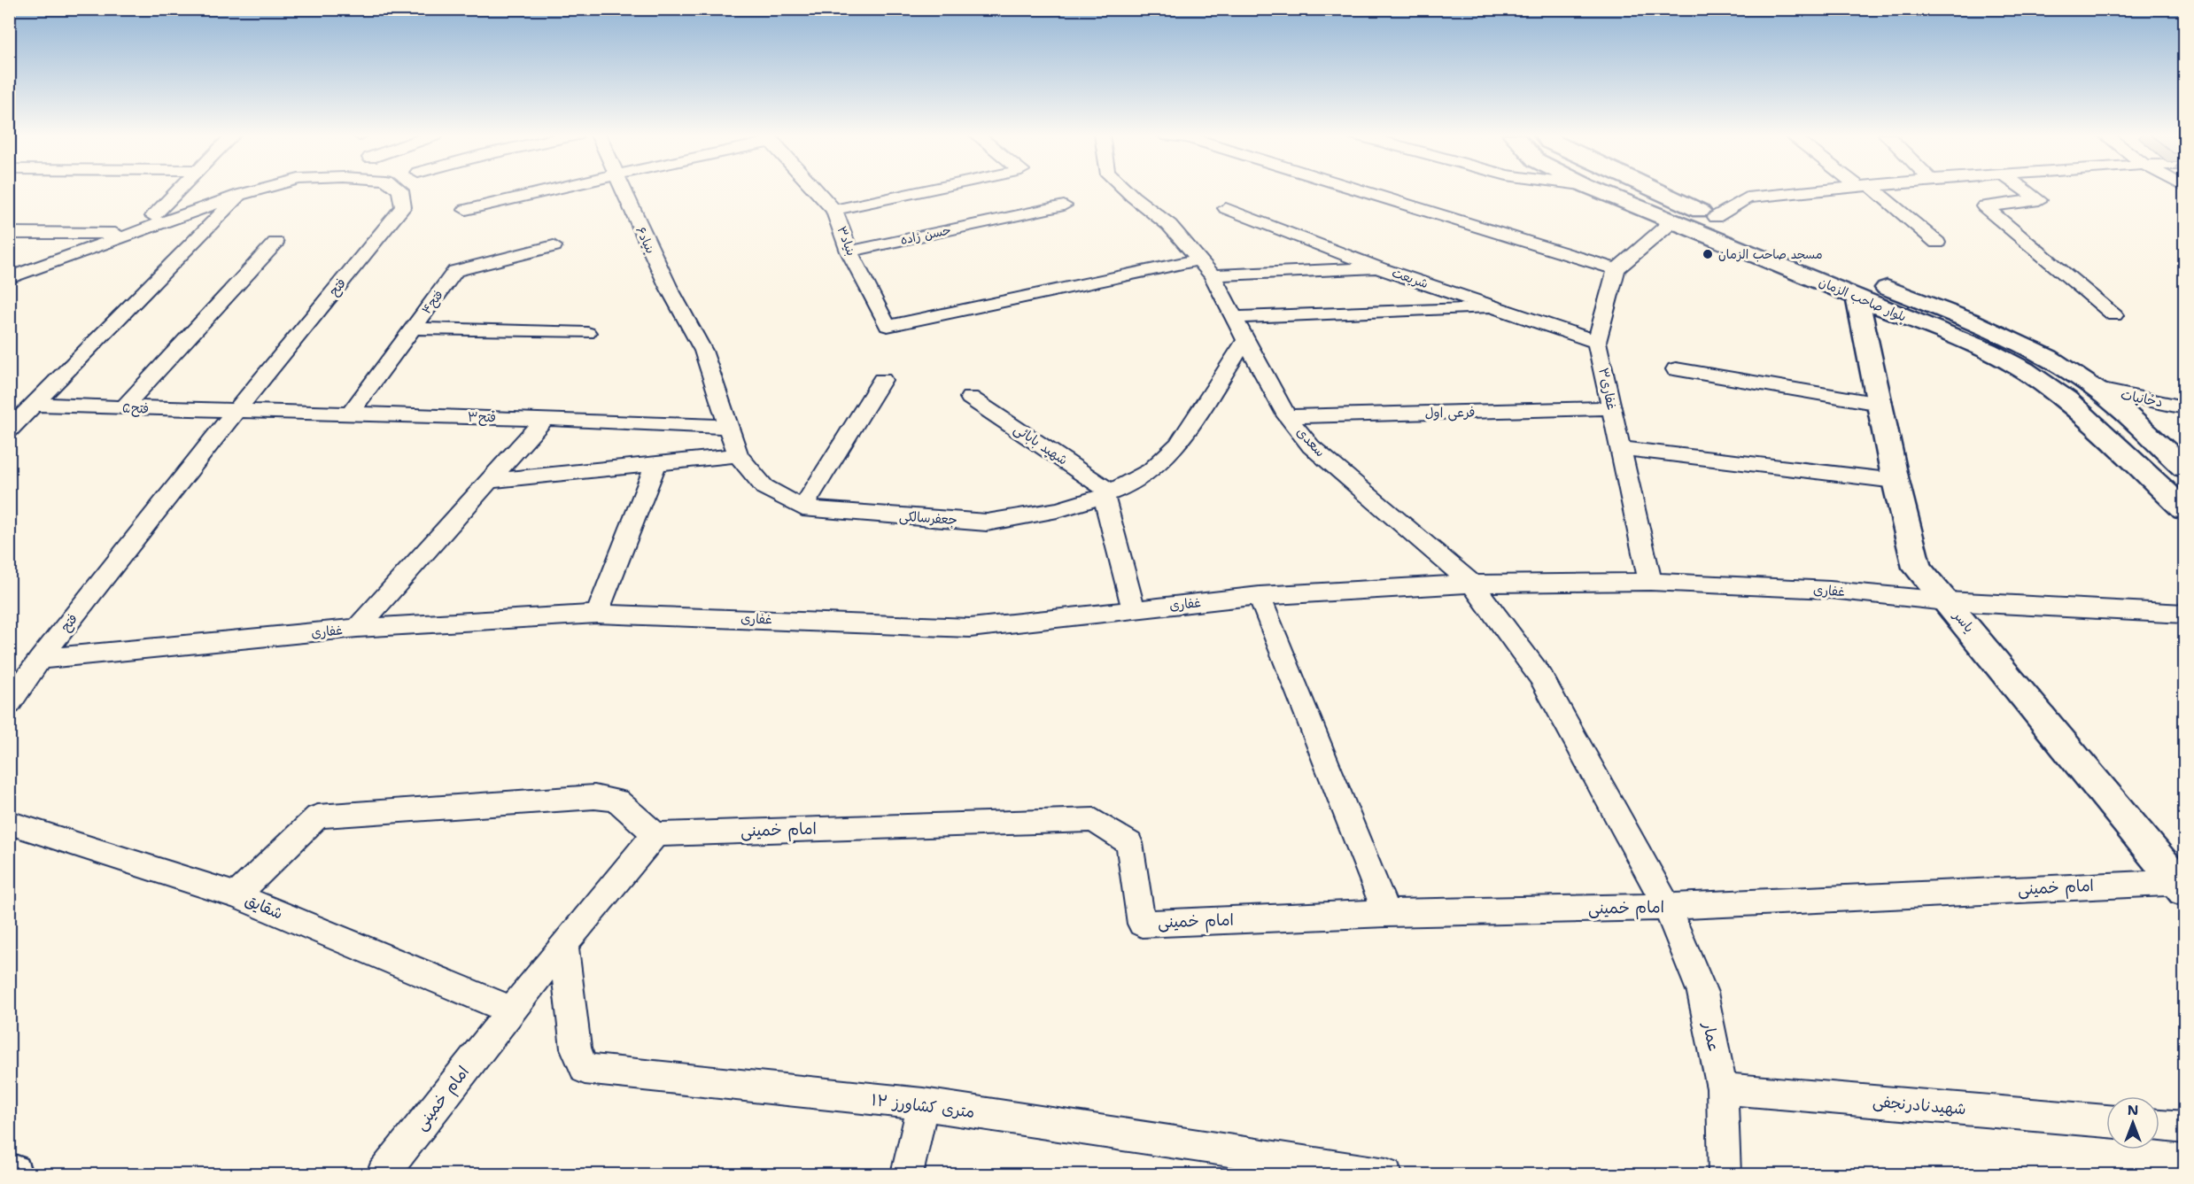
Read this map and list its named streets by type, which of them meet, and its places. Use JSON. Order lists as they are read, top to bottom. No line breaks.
{"streets":{"main road":["بلوار صاحب الزمان","یاسر"],"street":["حسن زاده","بنیاد۶","بنیاد۳","شریعت","فتح","فتح۴","غفاری۳","دخانیات","فتح۵","فرعی اول","فتح۳","سعدی","شهید بابائی","جعفرسالکی","غفاری","امام خمینی","شقایق","عمار","شهیدنادرنجفی","۱۲ متری کشاورز"]},"crossings":[["حسن زاده","بنیاد۳"],["بنیاد۶","جعفرسالکی"],["بنیاد۳","سعدی"],["شریعت","غفاری۳"],["فتح","فتح۵"],["فتح","فتح۳"],["فتح","غفاری"],["بلوار صاحب الزمان","دخانیات"],["بلوار صاحب الزمان","یاسر"],["فتح۴","فتح۳"],["غفاری۳","فرعی اول"],["غفاری۳","غفاری"],["فتح۵","فتح۳"],["فرعی اول","سعدی"],["فتح۳","جعفرسالکی"],["سعدی","جعفرسالکی"],["سعدی","غفاری"],["شهید بابائی","جعفرسالکی"],["غفاری","یاسر"],["یاسر","امام خمینی"],["امام خمینی","شقایق"],["امام خمینی","عمار"],["امام خمینی","۱۲ متری کشاورز"],["عمار","شهیدنادرنجفی"]],"places":["مسجد صاحب الزمان"],"north":"top"}
